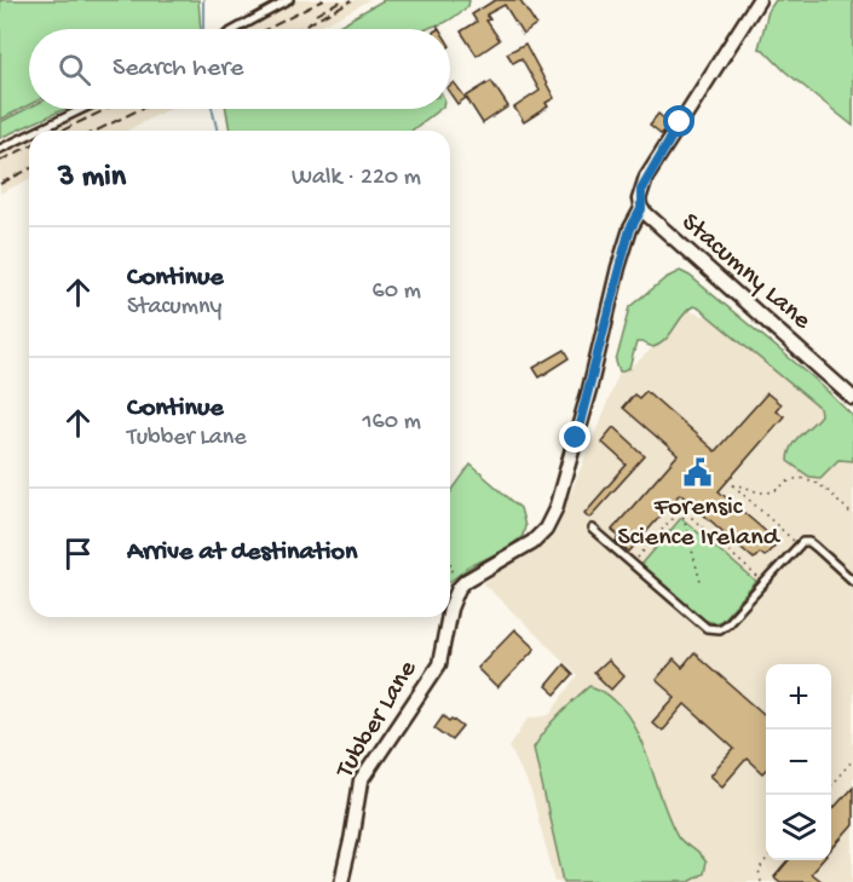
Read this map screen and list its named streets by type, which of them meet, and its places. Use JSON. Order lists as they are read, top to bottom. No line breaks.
{"streets":{"street":["Stacumny Lane","Tubber Lane"]},"crossings":[["Stacumny Lane","Tubber Lane"]],"places":{"public building":["Forensic Science Ireland"]},"page":{"search":"Search here","heading":["3 min","Walk · 220 m"],"list":[["Continue","Stacumny","60 m"],["Continue","Tubber Lane","160 m"],"Arrive at destination"],"map_buttons":["+","−"]}}
